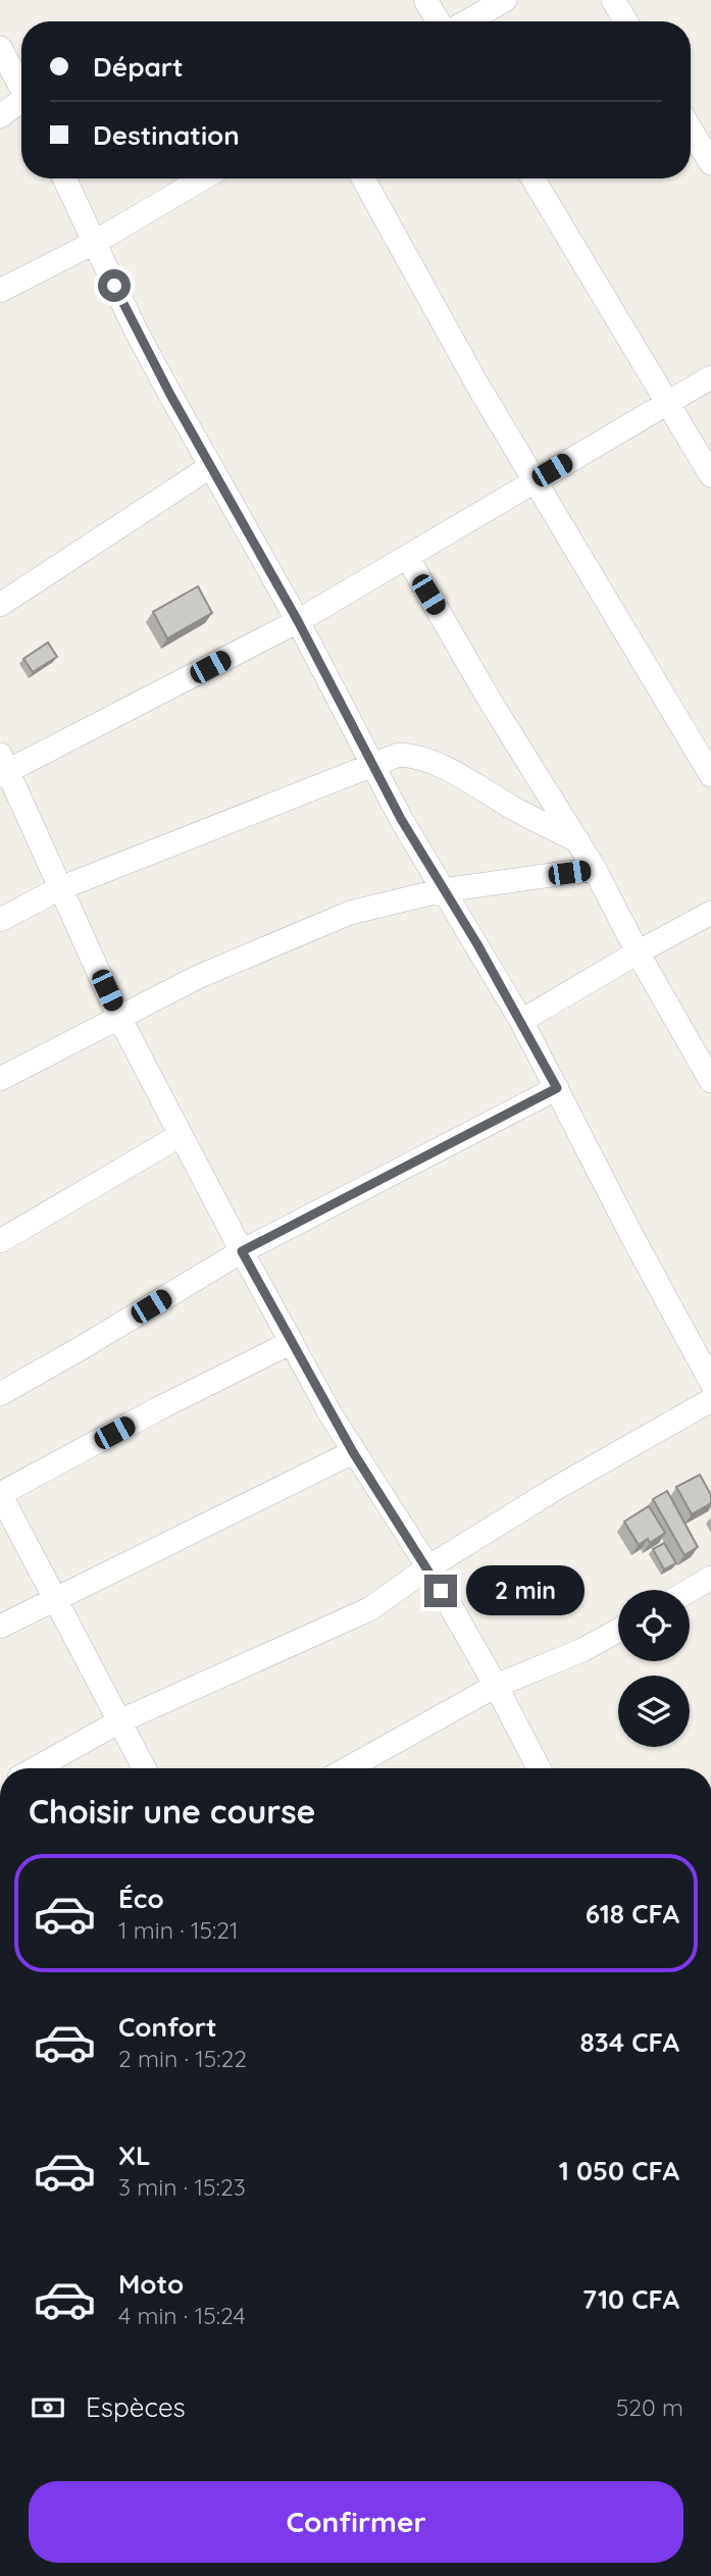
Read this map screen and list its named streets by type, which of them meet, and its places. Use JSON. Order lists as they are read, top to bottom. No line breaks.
{"page":{"banner":["Départ","Destination"],"bubble":"2 min","heading":"Choisir une course","list":[{"name":"Éco","note":"1 min · 15:21","value":"618 CFA"},{"name":"Confort","note":"2 min · 15:22","value":"834 CFA"},{"name":"XL","note":"3 min · 15:23","value":"1 050 CFA"},{"name":"Moto","note":"4 min · 15:24","value":"710 CFA"}],"pay":["Espèces","520 m"],"buttons":"Confirmer"}}
